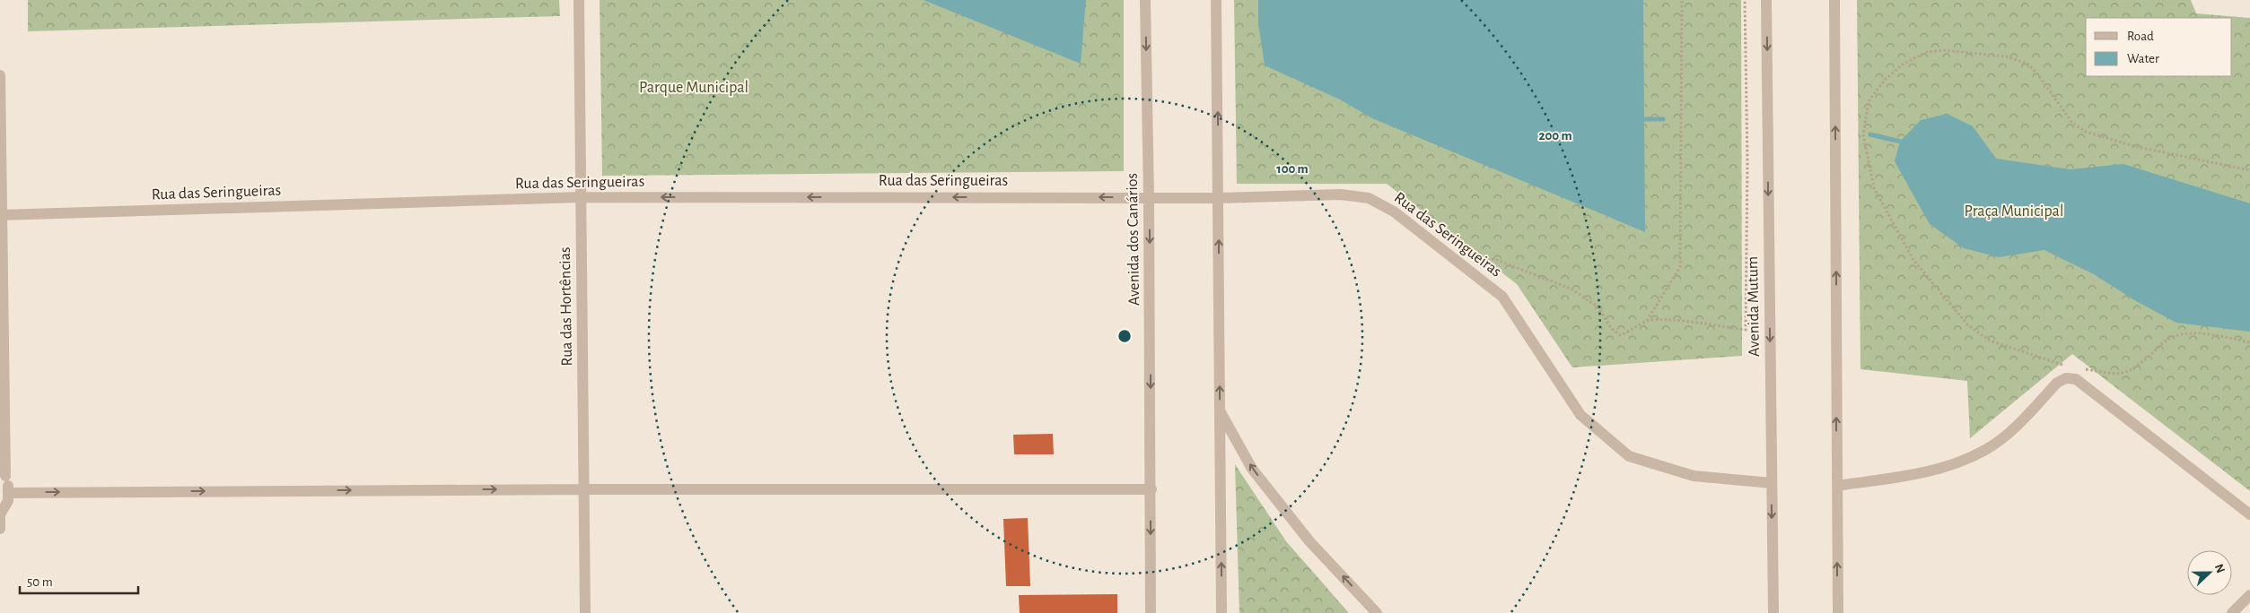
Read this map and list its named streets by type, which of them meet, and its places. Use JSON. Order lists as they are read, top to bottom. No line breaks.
{"streets":{"street":["Rua das Seringueiras","Avenida dos Canários","Rua das Hortências","Avenida Mutum"]},"crossings":[["Rua das Seringueiras","Avenida dos Canários"],["Rua das Seringueiras","Rua das Hortências"],["Rua das Seringueiras","Avenida Mutum"]],"parks":["Parque Municipal","Praça Municipal"],"legend":["Road","Water"],"scale_bar":"50 m","north":"right","rings":["200 m","100 m"]}
